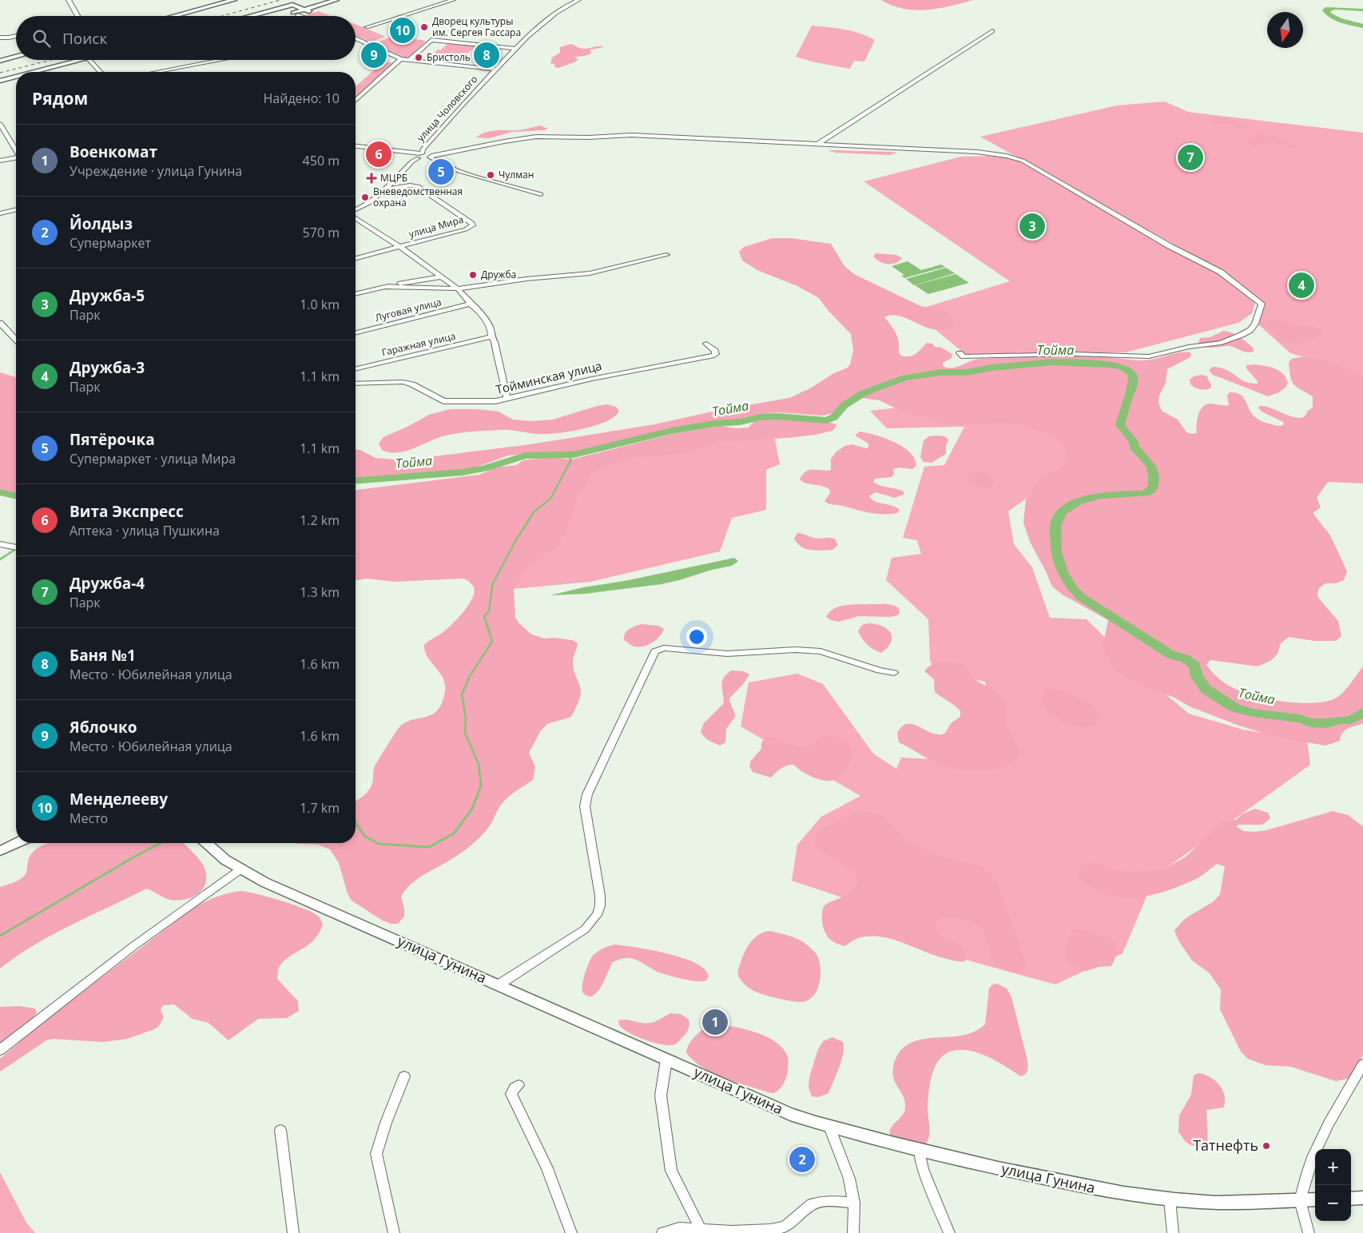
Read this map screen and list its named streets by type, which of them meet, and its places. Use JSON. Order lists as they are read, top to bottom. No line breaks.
{"streets":{"main road":["улица Гунина"],"street":["улица Чоловского","улица Мира","Луговая улица","Гаражная улица","Тойминская улица"]},"crossings":[["улица Чоловского","улица Мира"]],"water":["Тойма"],"places":{"other":["Дворец культуры им. Сергея Гассара","Бристоль","Чулман","Вневедомственная охрана","Дружба","Татнефть"],"health":["МЦРБ"]},"north":"bottom","page":{"pins":["10","8","9","6","7","5","3","4","1","2"],"search":"Поиск","heading":["Рядом","Найдено: 10"],"list":[{"mark":"1","name":"Военкомат","note":"Учреждение · улица Гунина","value":"450 m"},{"mark":"2","name":"Йолдыз","note":"Супермаркет","value":"570 m"},{"mark":"3","name":"Дружба-5","note":"Парк","value":"1.0 km"},{"mark":"4","name":"Дружба-3","note":"Парк","value":"1.1 km"},{"mark":"5","name":"Пятёрочка","note":"Супермаркет · улица Мира","value":"1.1 km"},{"mark":"6","name":"Вита Экспресс","note":"Аптека · улица Пушкина","value":"1.2 km"},{"mark":"7","name":"Дружба-4","note":"Парк","value":"1.3 km"},{"mark":"8","name":"Баня №1","note":"Место · Юбилейная улица","value":"1.6 km"},{"mark":"9","name":"Яблочко","note":"Место · Юбилейная улица","value":"1.6 km"},{"mark":"10","name":"Менделееву","note":"Место","value":"1.7 km"}],"map_buttons":["+","−"]}}
